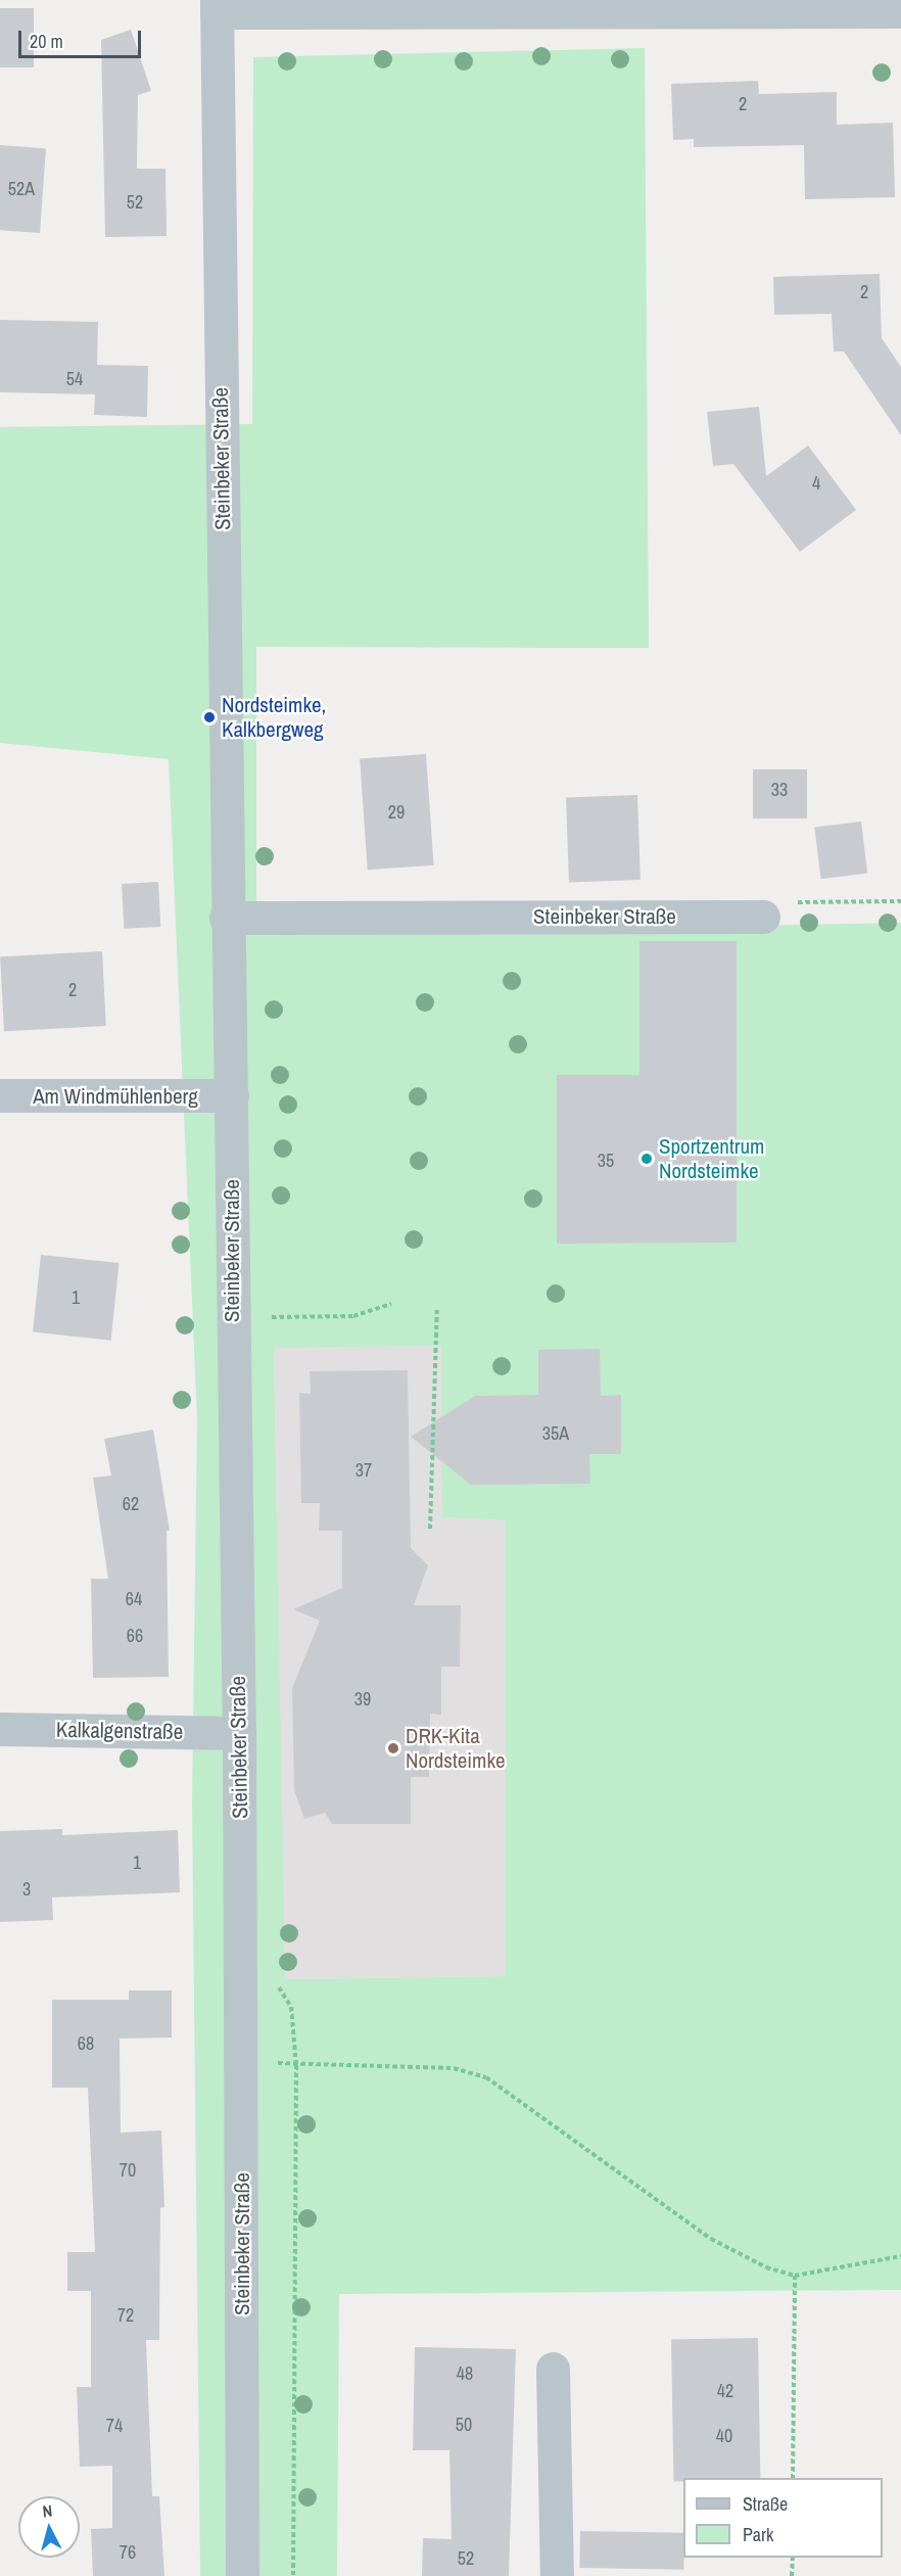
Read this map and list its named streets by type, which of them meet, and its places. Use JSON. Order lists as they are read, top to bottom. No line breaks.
{"streets":{"street":["Steinbeker Straße","Am Windmühlenberg","Kalkalgenstraße"]},"crossings":[["Steinbeker Straße","Am Windmühlenberg"],["Steinbeker Straße","Kalkalgenstraße"]],"places":["Nordsteimke, Kalkbergweg","Sportzentrum Nordsteimke","DRK-Kita Nordsteimke"],"house_numbers":["2","52A","52","2","54","4","33","29","2","35","1","35A","37","62","64","66","39","1","3","68","70","72","48","42","50","74","40","76","52"],"legend":["Straße","Park"],"scale_bar":"20 m","north":"top"}
